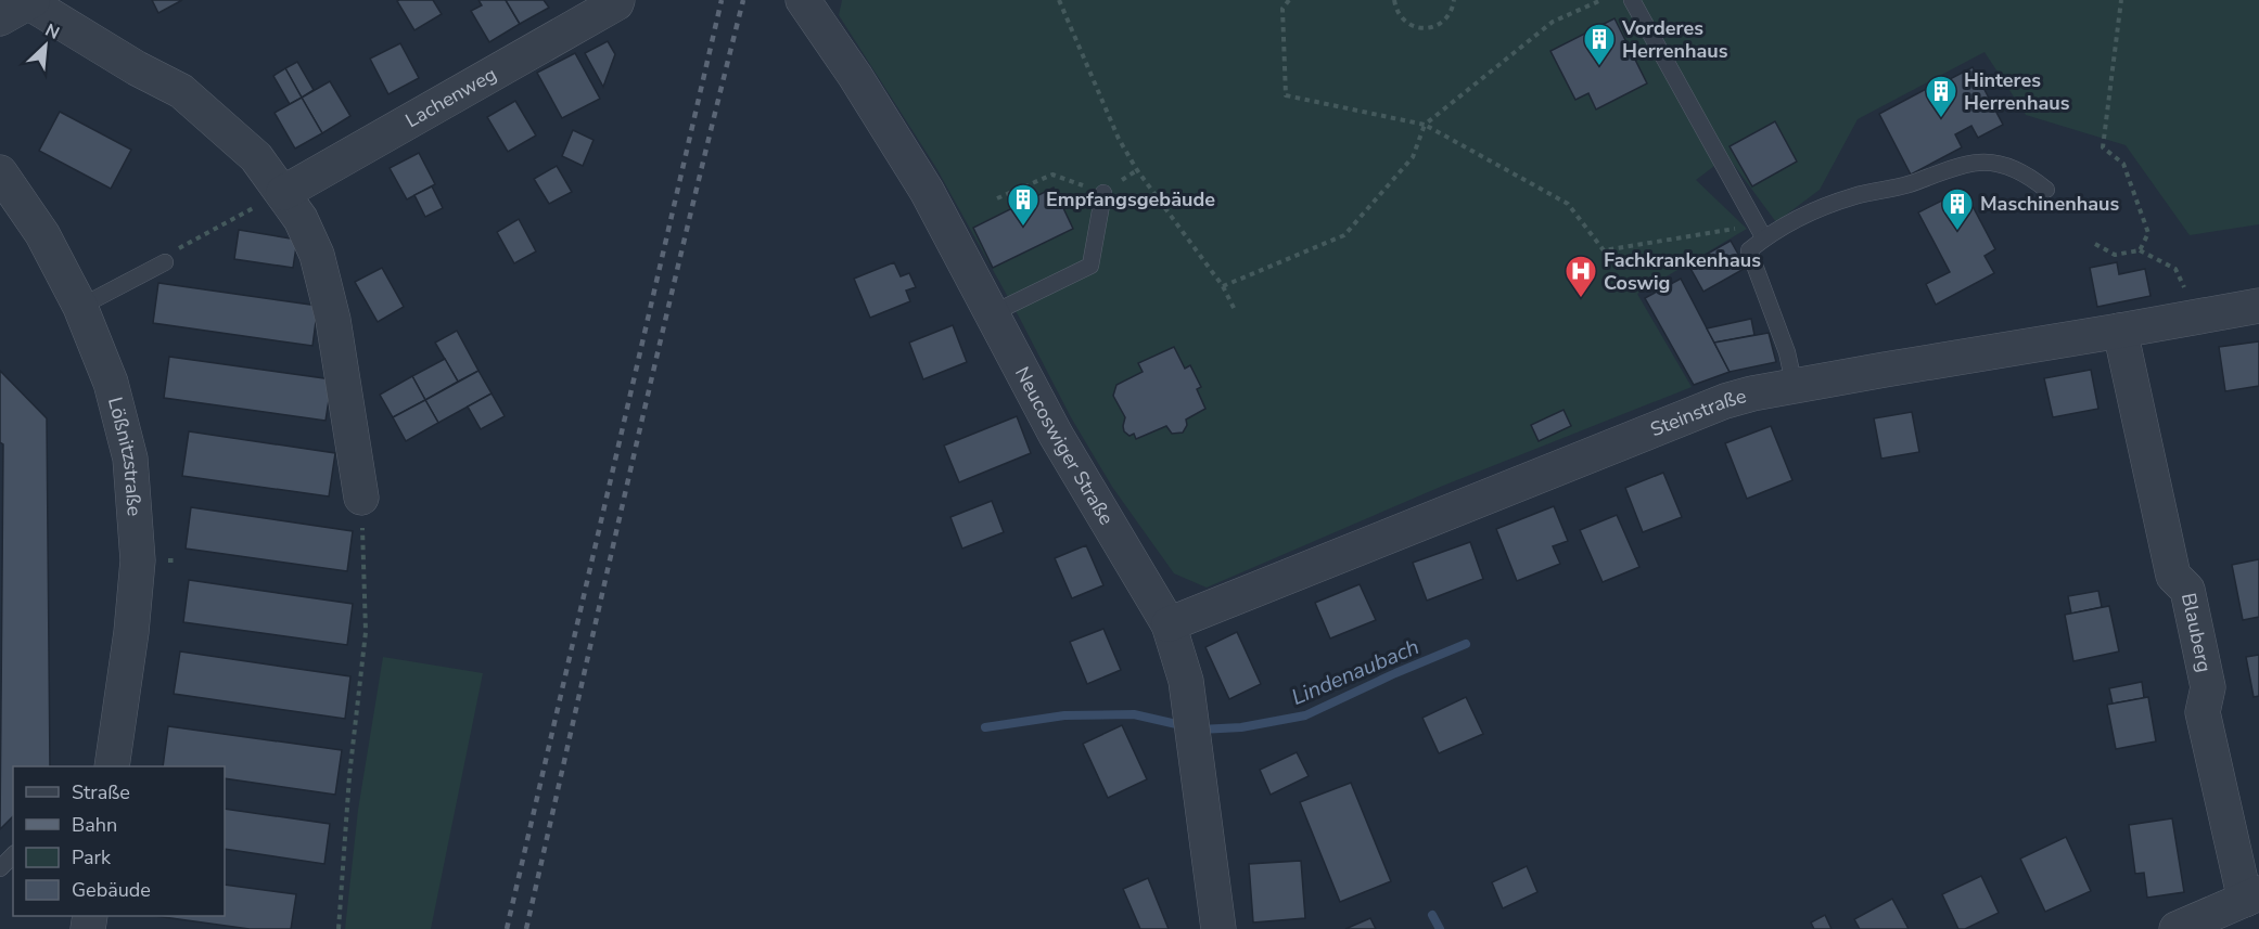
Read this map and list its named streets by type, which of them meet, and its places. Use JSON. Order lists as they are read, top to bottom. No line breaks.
{"streets":{"street":["Lachenweg","Steinstraße","Neucoswiger Straße","Lößnitzstraße","Blauberg"]},"crossings":[["Steinstraße","Neucoswiger Straße"],["Steinstraße","Blauberg"]],"water":["Lindenaubach"],"places":{"building":["Vorderes Herrenhaus","Hinteres Herrenhaus","Empfangsgebäude","Maschinenhaus"],"hospital":["Fachkrankenhaus Coswig"]},"legend":["Straße","Bahn","Park","Gebäude"],"north":"top right"}
